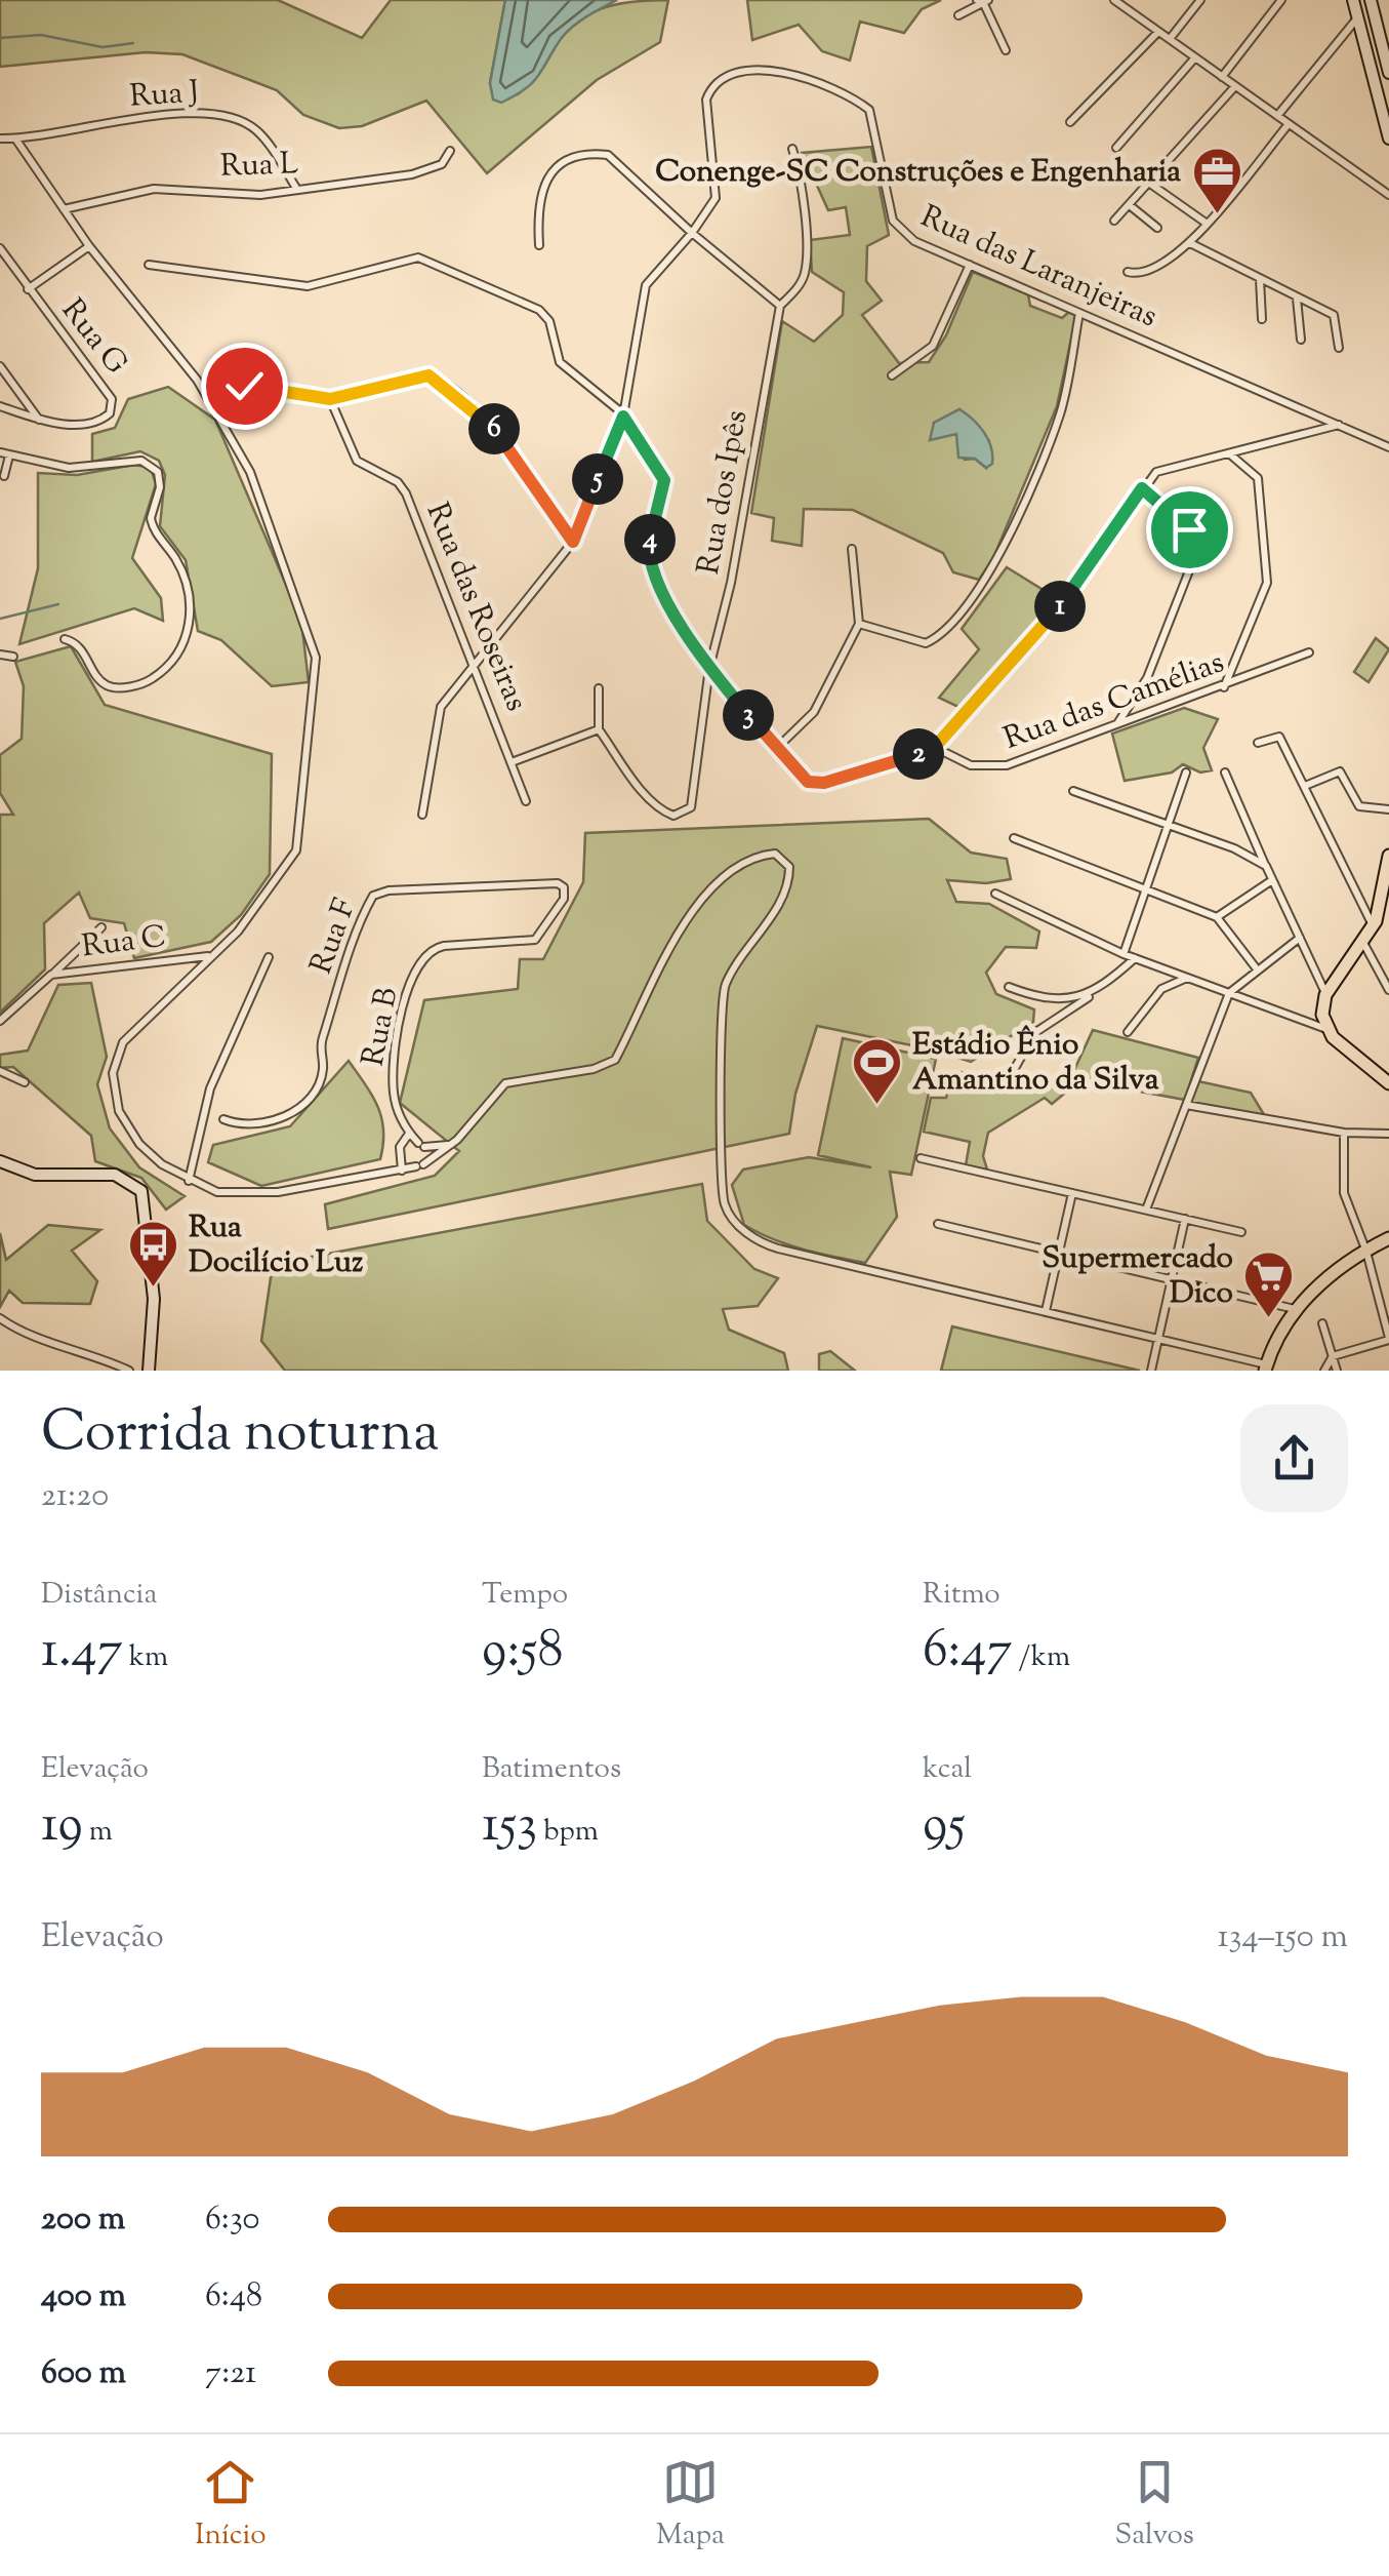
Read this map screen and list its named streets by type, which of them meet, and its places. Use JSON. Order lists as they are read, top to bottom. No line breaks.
{"streets":{"street":["Rua J","Rua L","Rua das Laranjeiras","Rua G","Rua dos Ipês","Rua das Roseiras","Rua das Camélias","Rua F","Rua C","Rua B"]},"crossings":[["Rua J","Rua L"],["Rua das Laranjeiras","Rua das Roseiras"],["Rua F","Rua B"]],"places":{"office":["Conenge-SC Construções e Engenharia"],"sports":["Estádio Ênio Amantino da Silva"],"bus stop":["Rua Docilício Luz"],"supermarket":["Supermercado Dico"]},"page":{"pins":["6","5","4","1","3","2"],"heading":["Corrida noturna","21:20"],"stats":[["Distância","1.47 km"],["Tempo","9:58"],["Ritmo","6:47 /km"],["Elevação","19 m"],["Batimentos","153 bpm"],["kcal","95"]],"chart":["Elevação","134–150 m"],"list":[{"name":"200 m","note":"6:30"},{"name":"400 m","note":"6:48"},{"name":"600 m","note":"7:21"}],"tabs":["Início","Mapa","Salvos"]}}
